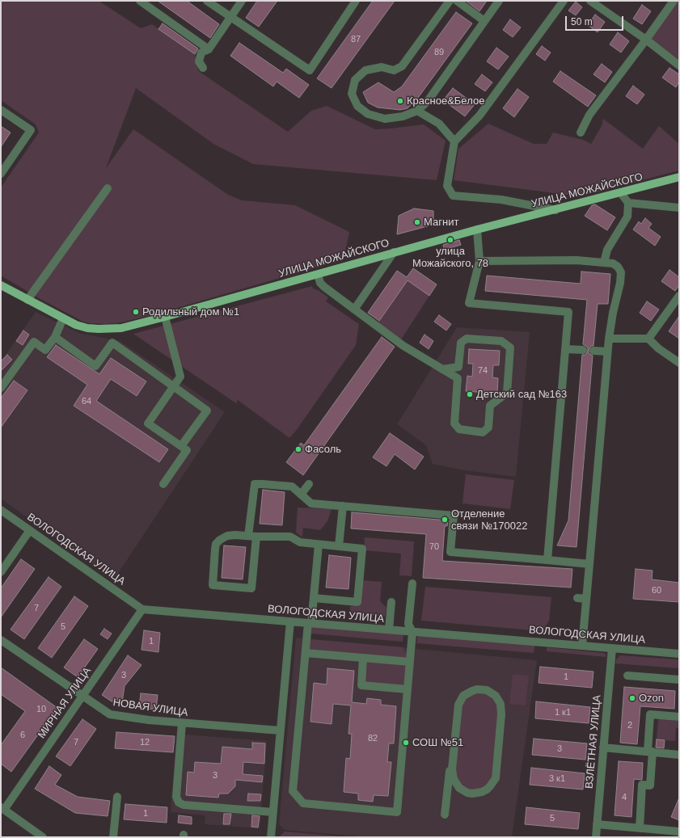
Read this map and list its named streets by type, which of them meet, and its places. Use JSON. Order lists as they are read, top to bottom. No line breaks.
{"streets":{"main road":["УЛИЦА МОЖАЙСКОГО"],"street":["ВОЛОГОДСКАЯ УЛИЦА","МИРНАЯ УЛИЦА","НОВАЯ УЛИЦА","ВЗЛЁТНАЯ УЛИЦА"]},"crossings":[["ВОЛОГОДСКАЯ УЛИЦА","МИРНАЯ УЛИЦА"],["ВОЛОГОДСКАЯ УЛИЦА","ВЗЛЁТНАЯ УЛИЦА"],["МИРНАЯ УЛИЦА","НОВАЯ УЛИЦА"]],"places":["Красное&Белое","Магнит","улица Можайского, 78","Родильный дом №1","Детский сад №163","Фасоль","Отделение связи №170022","Ozon","СОШ №51"],"house_numbers":["87","89","74","64","70","60","7","5","1","3","1","10","1 к1","2","6","82","7","12","3","3","3 к1","4","1","5"],"scale_bar":"50 m"}
